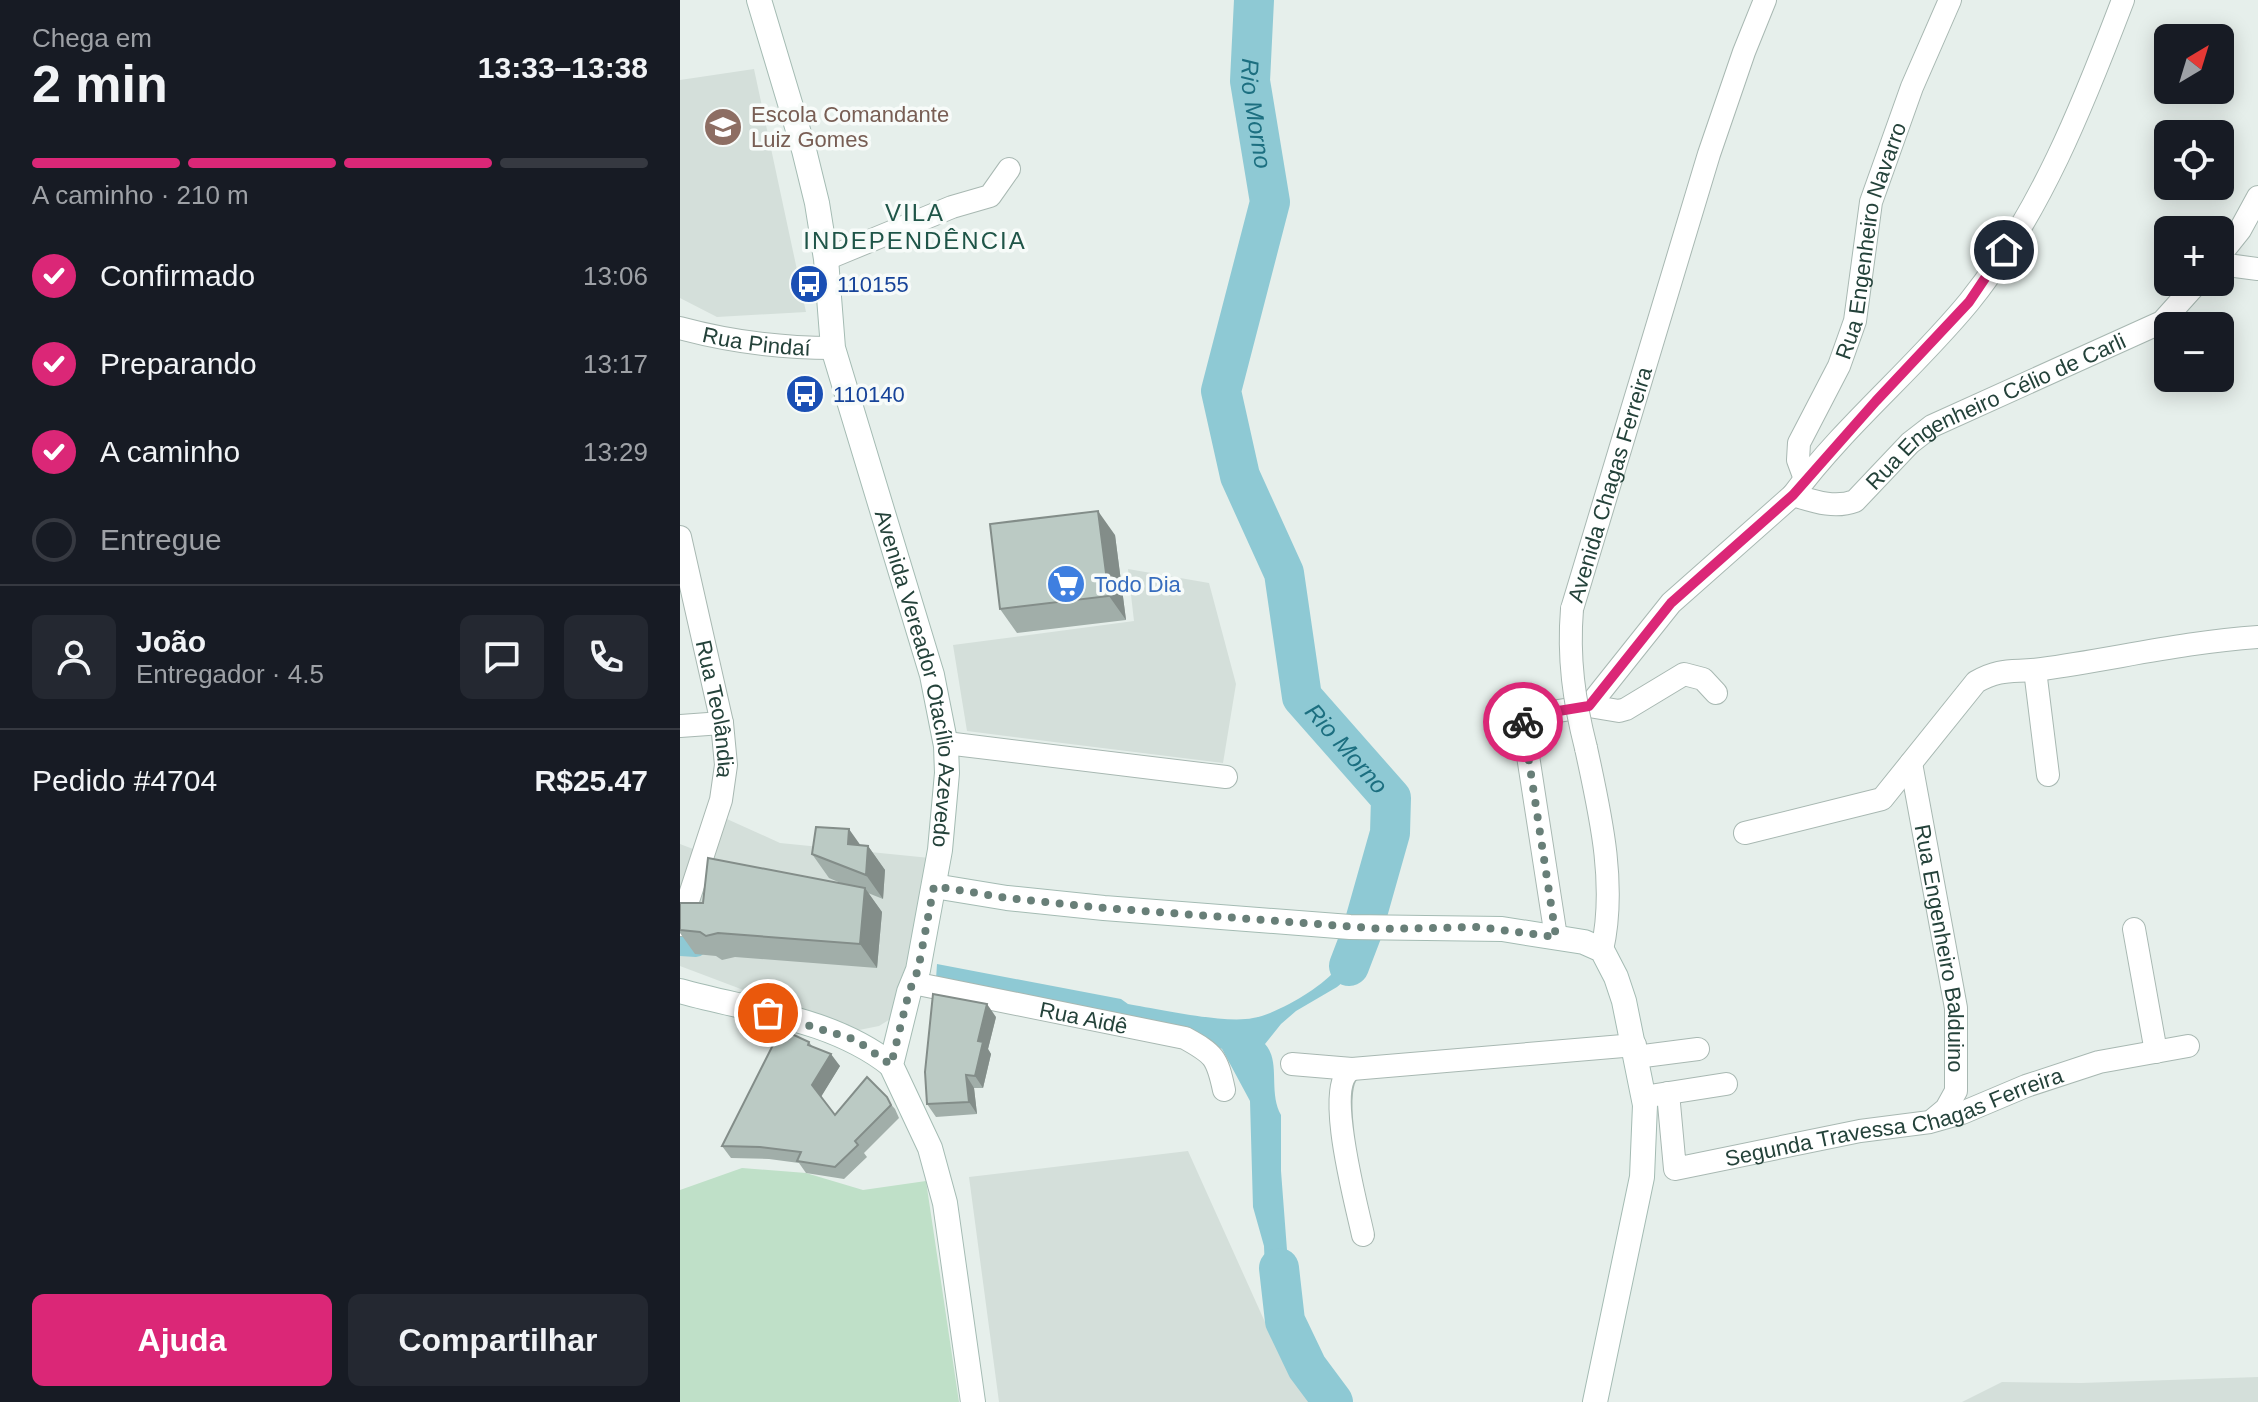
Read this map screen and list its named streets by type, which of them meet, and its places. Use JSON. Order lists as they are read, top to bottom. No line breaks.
{"streets":{"main road":["Avenida Vereador Otacílio Azevedo"],"street":["Rua Engenheiro Navarro","Rua Pindaí","Rua Engenheiro Célio de Carli","Avenida Chagas Ferreira","Rua Teolândia","Rua Engenheiro Balduino","Rua Aidê","Segunda Travessa Chagas Ferreira"]},"crossings":[["Rua Engenheiro Navarro","Rua Engenheiro Célio de Carli"],["Rua Pindaí","Avenida Vereador Otacílio Azevedo"],["Avenida Vereador Otacílio Azevedo","Rua Aidê"],["Rua Engenheiro Balduino","Segunda Travessa Chagas Ferreira"]],"districts":["VILA INDEPENDÊNCIA"],"water":["Rio Morno"],"places":{"school or university":["Escola Comandante Luiz Gomes"],"bus stop":["110155","110140"],"supermarket":["Todo Dia"]},"north":"top right","page":{"heading":["2 min","Chega em","13:33–13:38"],"panel":["João","Entregador · 4.5","Pedido #4704","R$25.47"],"map_buttons":["+","−"],"bar":"A caminho · 210 m","list":[["Confirmado","13:06"],["Preparando","13:17"],["A caminho","13:29"],"Entregue"],"buttons":["Ajuda","Compartilhar"]}}
